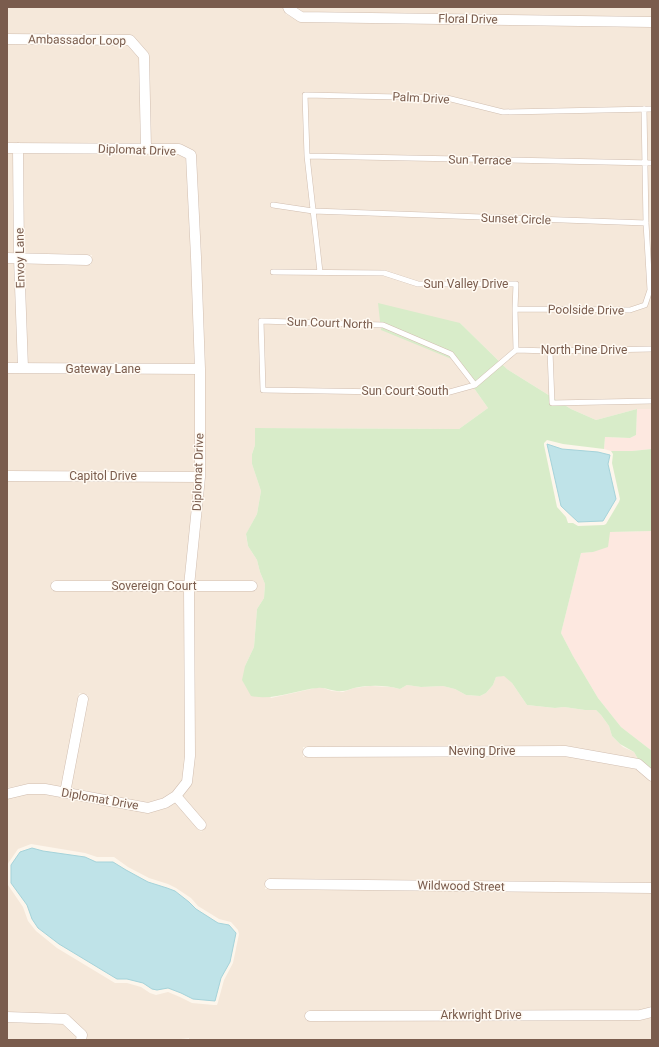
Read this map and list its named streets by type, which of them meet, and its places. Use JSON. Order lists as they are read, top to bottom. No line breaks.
{"streets":{"street":["Floral Drive","Ambassador Loop","Diplomat Drive","Envoy Lane","Gateway Lane","Capitol Drive","Sovereign Court","Neving Drive","Wildwood Street","Arkwright Drive"],"lane":["Palm Drive","Sun Terrace","Sunset Circle","Sun Valley Drive","Poolside Drive","Sun Court North","North Pine Drive","Sun Court South"]},"crossings":[["Ambassador Loop","Diplomat Drive"],["Palm Drive","Sun Terrace"],["Palm Drive","Sunset Circle"],["Diplomat Drive","Envoy Lane"],["Diplomat Drive","Gateway Lane"],["Diplomat Drive","Capitol Drive"],["Diplomat Drive","Sovereign Court"],["Sunset Circle","Poolside Drive"],["Envoy Lane","Gateway Lane"],["Sun Valley Drive","Poolside Drive"],["Sun Court North","Sun Court South"],["North Pine Drive","Sun Court South"]]}
